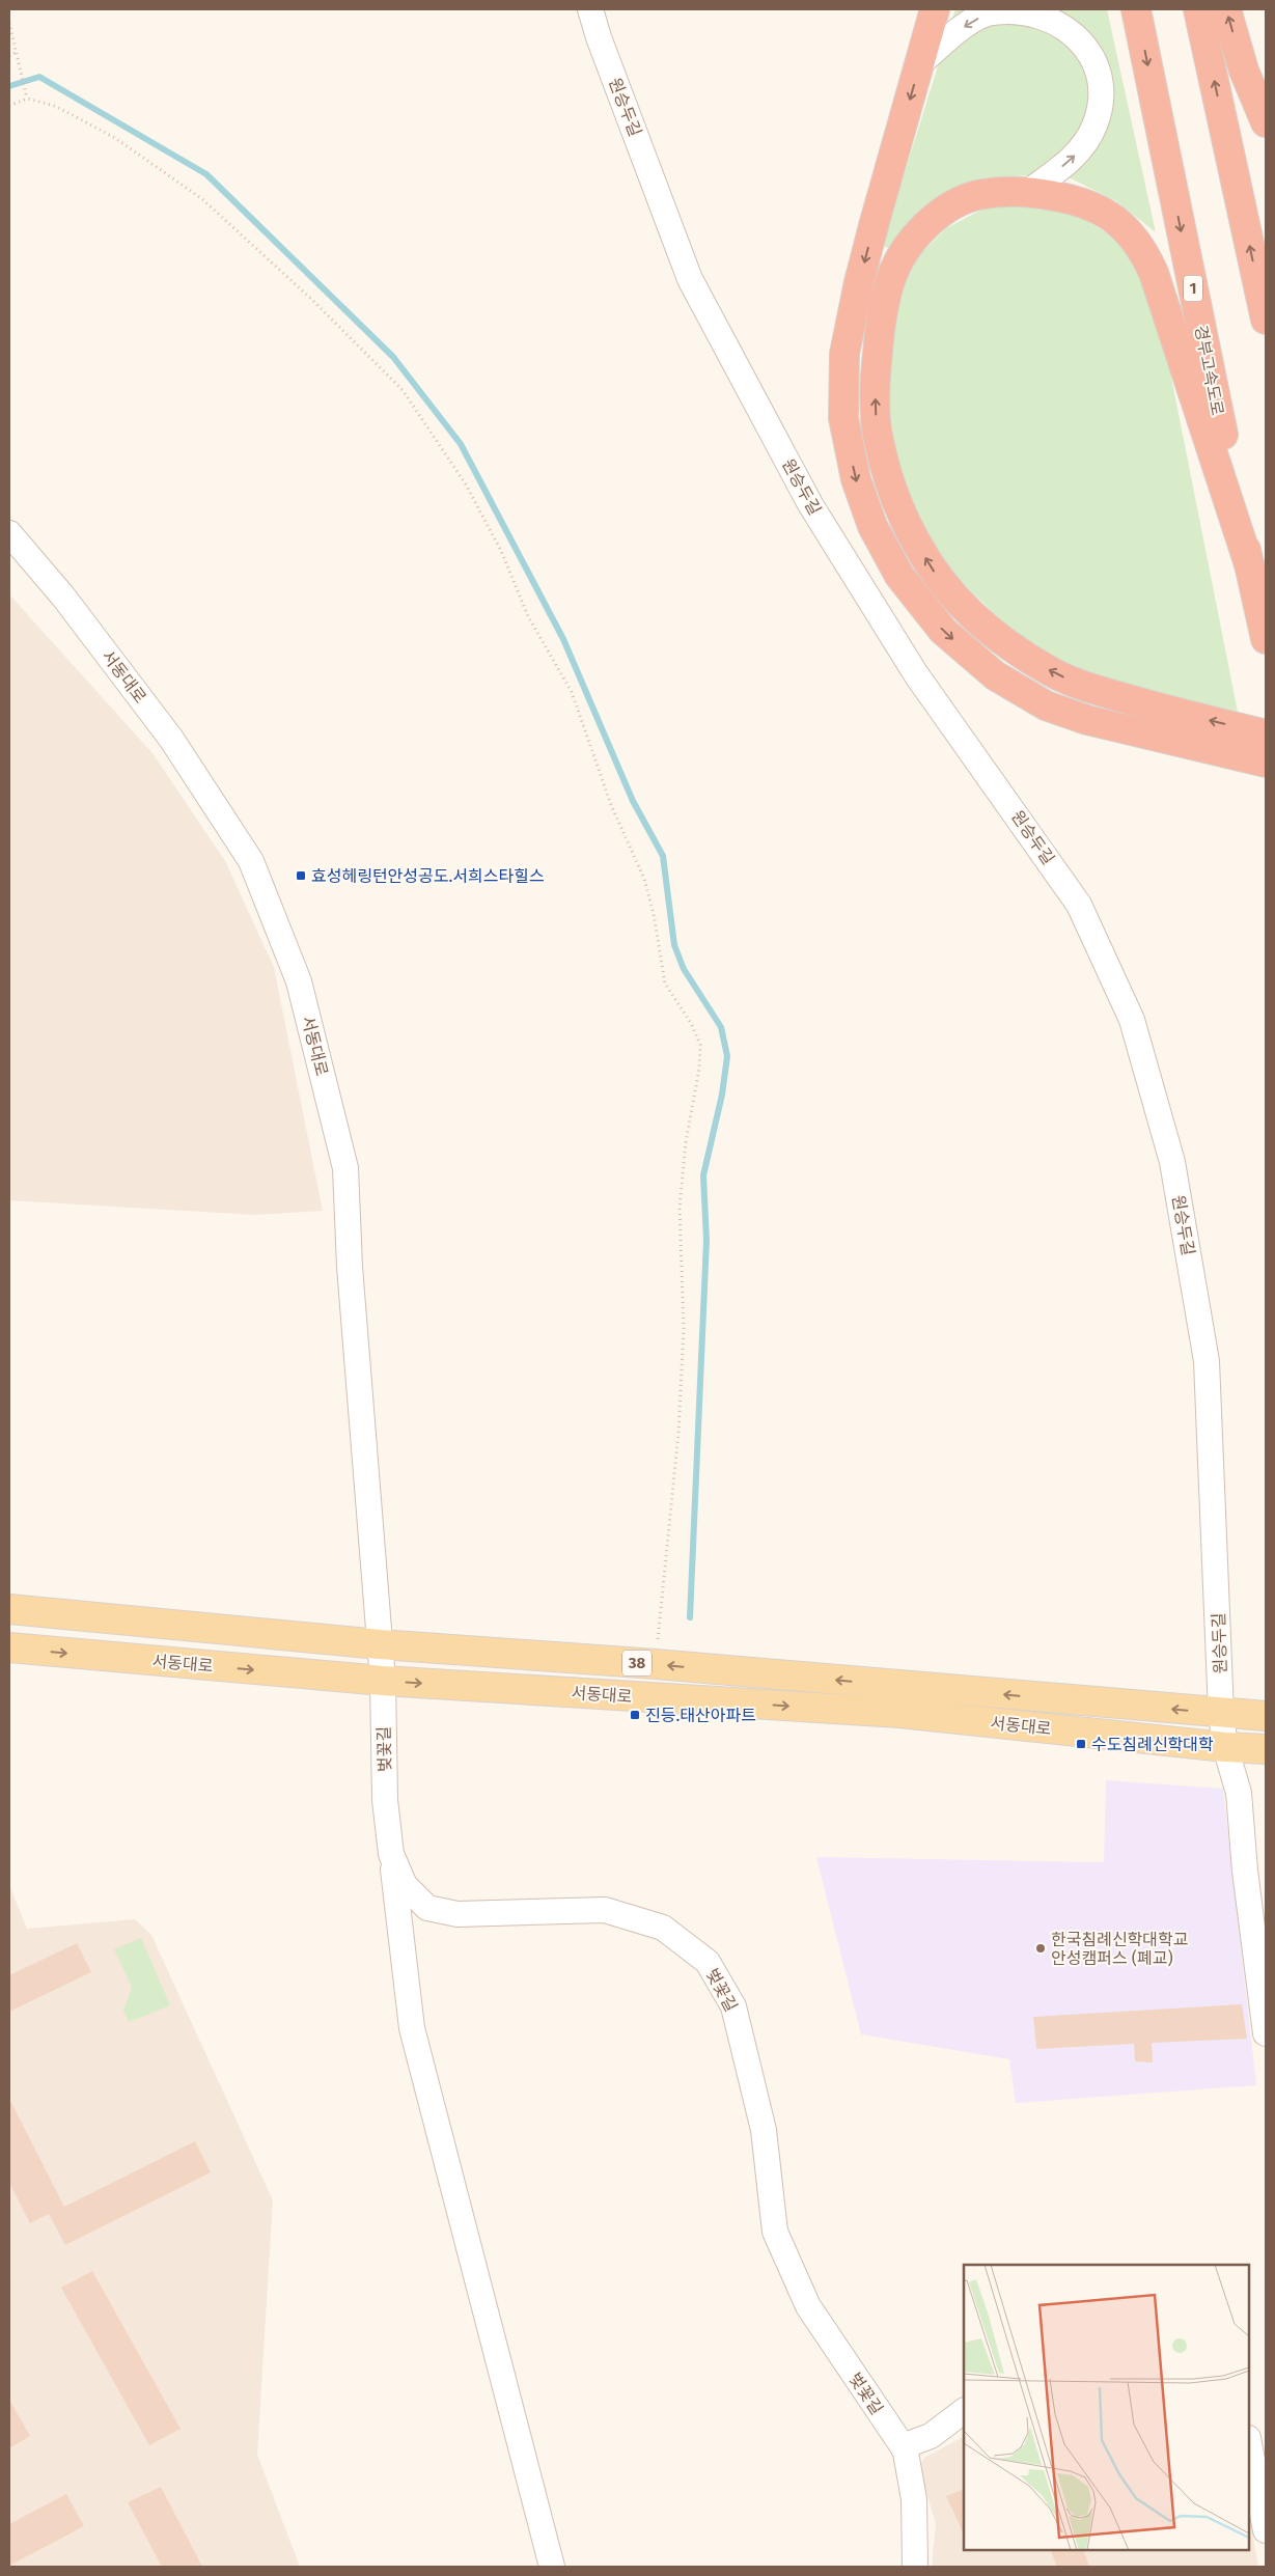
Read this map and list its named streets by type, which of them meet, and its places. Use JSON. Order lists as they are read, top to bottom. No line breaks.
{"streets":{"highway":["1","경부고속도로"],"main road":["서동대로","38"],"street":["원승두길","벚꽃길"]},"crossings":[["원승두길","서동대로"],["서동대로","벚꽃길"]],"places":{"transit":["효성헤링턴안성공도.서희스타힐스","진등.태산아파트","수도침례신학대학"],"other":["한국침례신학대학교 안성캠퍼스 (폐교)"]}}
